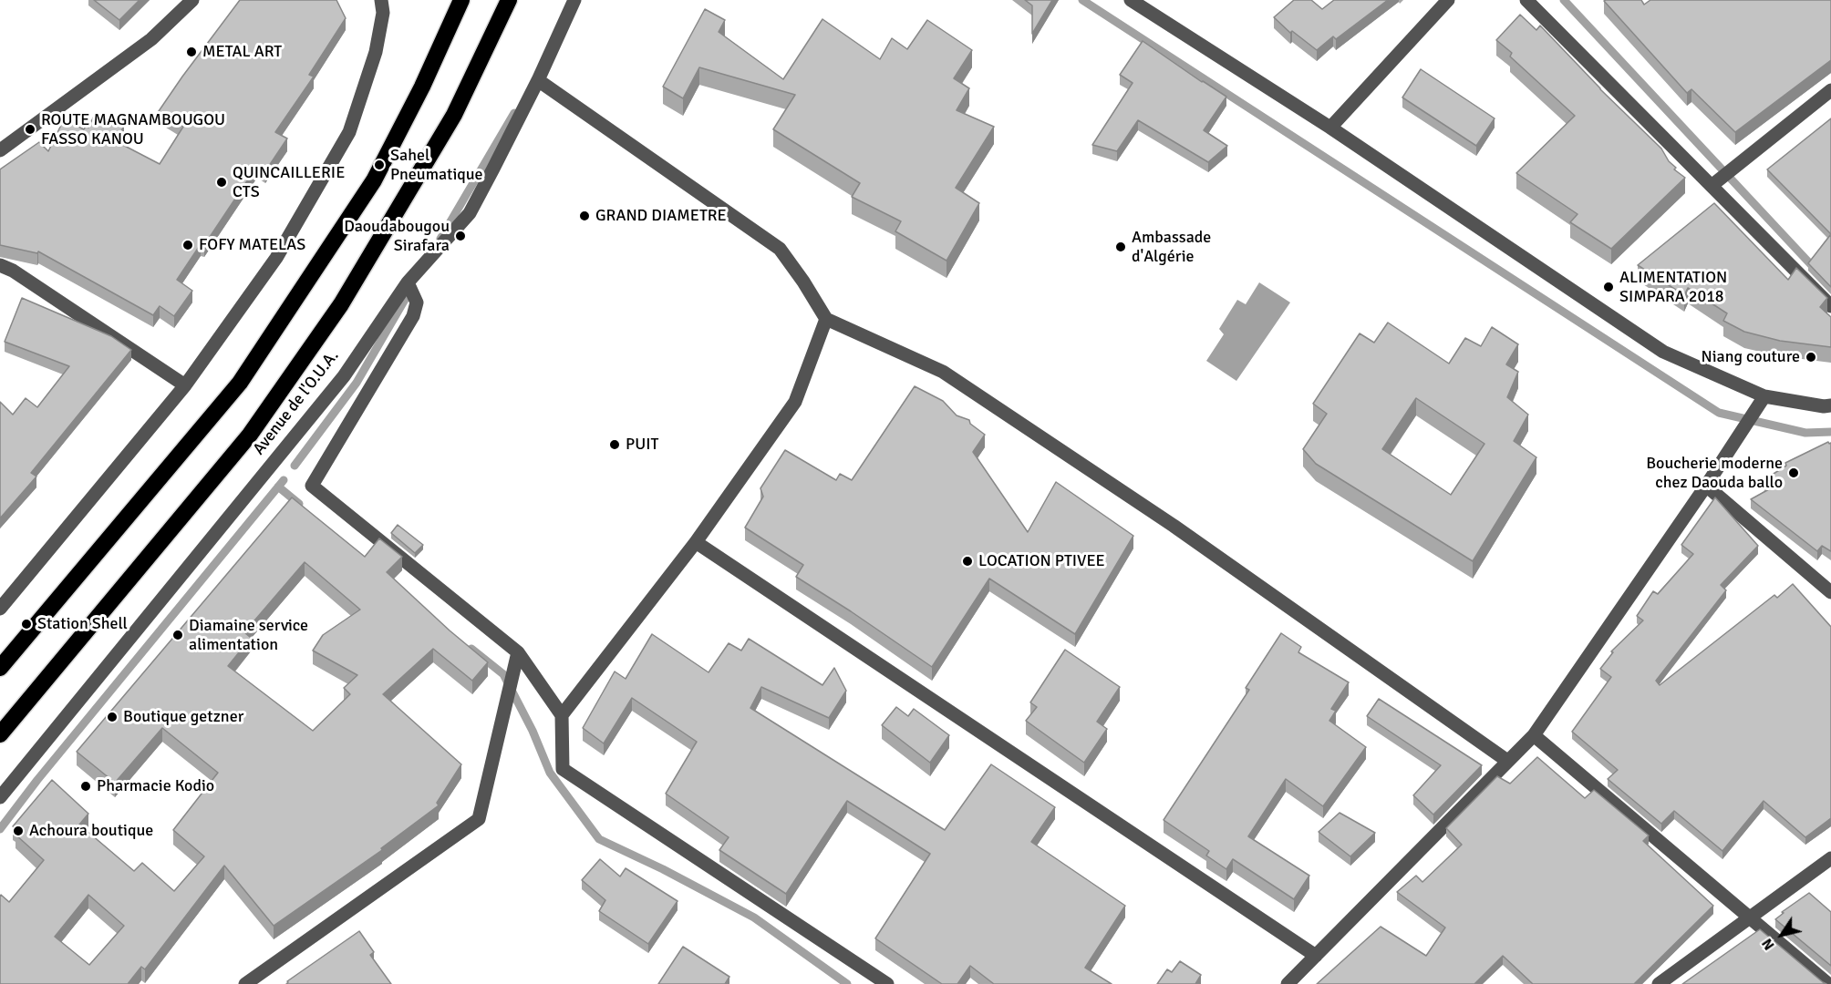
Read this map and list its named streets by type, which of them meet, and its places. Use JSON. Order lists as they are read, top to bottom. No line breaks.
{"streets":{"highway":["Avenue de l'O.U.A."]},"places":["METAL ART","ROUTE MAGNAMBOUGOU FASSO KANOU","Sahel Pneumatique","QUINCAILLERIE CTS","GRAND DIAMETRE","Daoudabougou Sirafara","FOFY MATELAS","Ambassade d'Algérie","ALIMENTATION SIMPARA 2018","Niang couture","PUIT","Boucherie moderne chez Daouda ballo","LOCATION PTIVEE","Station Shell","Diamaine service alimentation","Boutique getzner","Pharmacie Kodio","Achoura boutique"],"north":"bottom left"}
